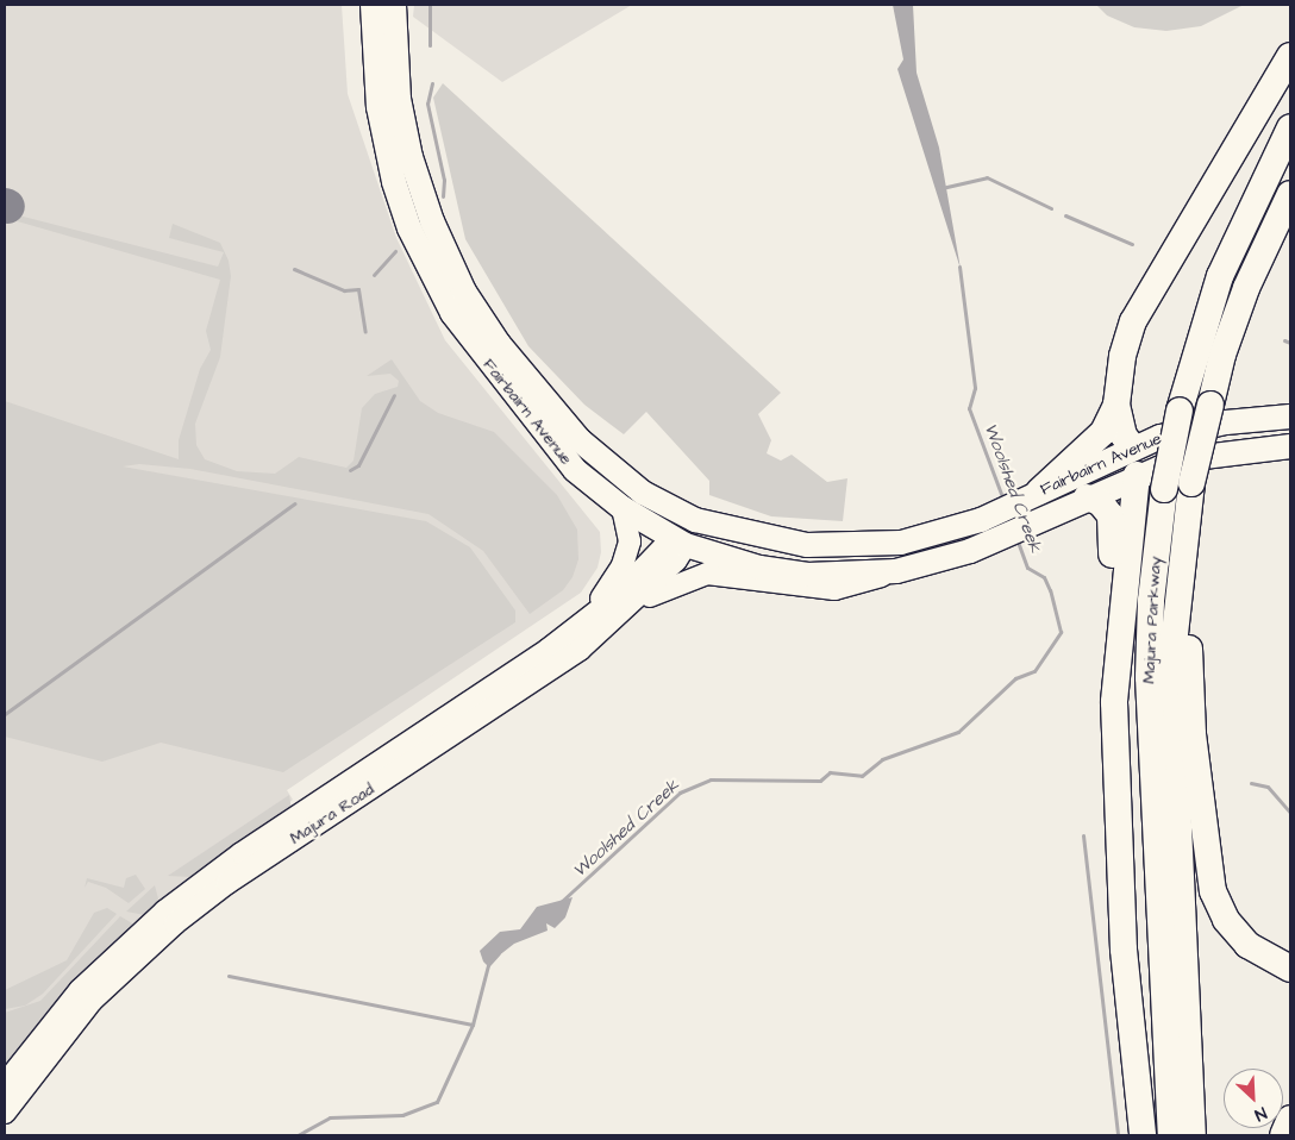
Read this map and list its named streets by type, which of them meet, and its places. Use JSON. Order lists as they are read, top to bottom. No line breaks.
{"streets":{"highway":["Majura Parkway"],"main road":["Fairbairn Avenue","Majura Road"]},"crossings":[["Fairbairn Avenue","Majura Parkway"],["Fairbairn Avenue","Majura Road"]],"water":["Woolshed Creek"],"north":"bottom right"}
